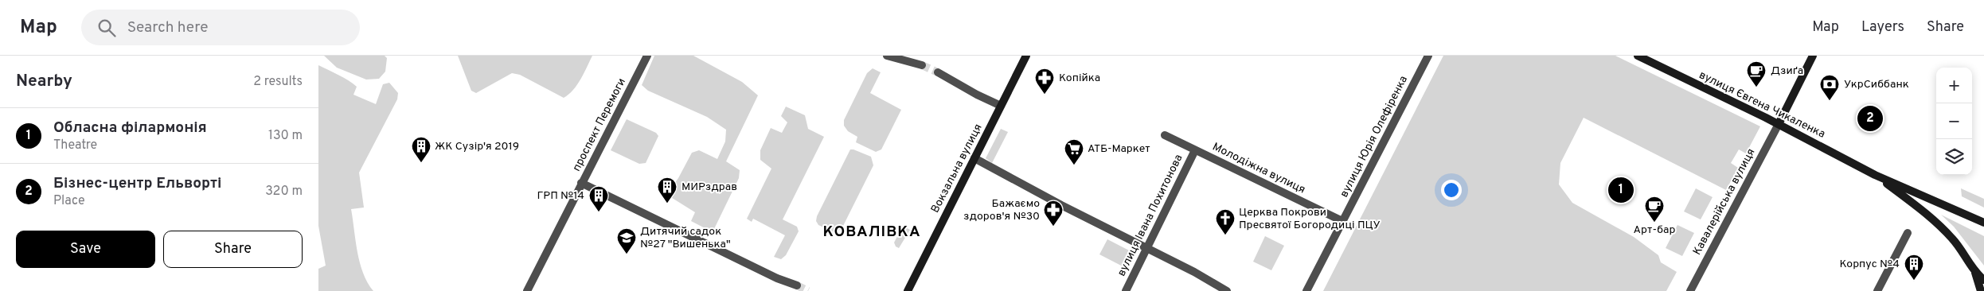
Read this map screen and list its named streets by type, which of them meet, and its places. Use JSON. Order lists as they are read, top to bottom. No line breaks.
{"streets":{"main road":["вулиця Євгена Чикаленка","Вокзальна вулиця"],"street":["проспект Перемоги","вулиця Юрія Олефіренка","Молодіжна вулиця","Кавалерійська вулиця","вулиця Івана Похитонова"]},"crossings":[["вулиця Євгена Чикаленка","Кавалерійська вулиця"],["вулиця Юрія Олефіренка","Молодіжна вулиця"],["Молодіжна вулиця","вулиця Івана Похитонова"]],"districts":["КОВАЛІВКА"],"places":{"cafe":["Дзиґа","Арт-бар"],"pharmacy":["Копійка","Бажаємо здоров'я №30"],"bank":["УкрСиббанк"],"building":["ЖК Сузір'я 2019","МИРздрав","ГРП №14","Корпус №4"],"supermarket":["АТБ-Маркет"],"church":["Церква Покрови Пресвятої Богородиці ПЦУ"],"school or university":["Дитячий садок №27 \"Вишенька\""]},"page":{"header":"Map","search":"Search here","nav":["Map","Layers","Share"],"heading":["Nearby","2 results"],"map_buttons":["+","−"],"pins":["2","1"],"list":[{"mark":"1","name":"Обласна філармонія","note":"Theatre","value":"130 m"},{"mark":"2","name":"Бізнес-центр Ельворті","note":"Place","value":"320 m"}],"buttons":["Save","Share"]}}
